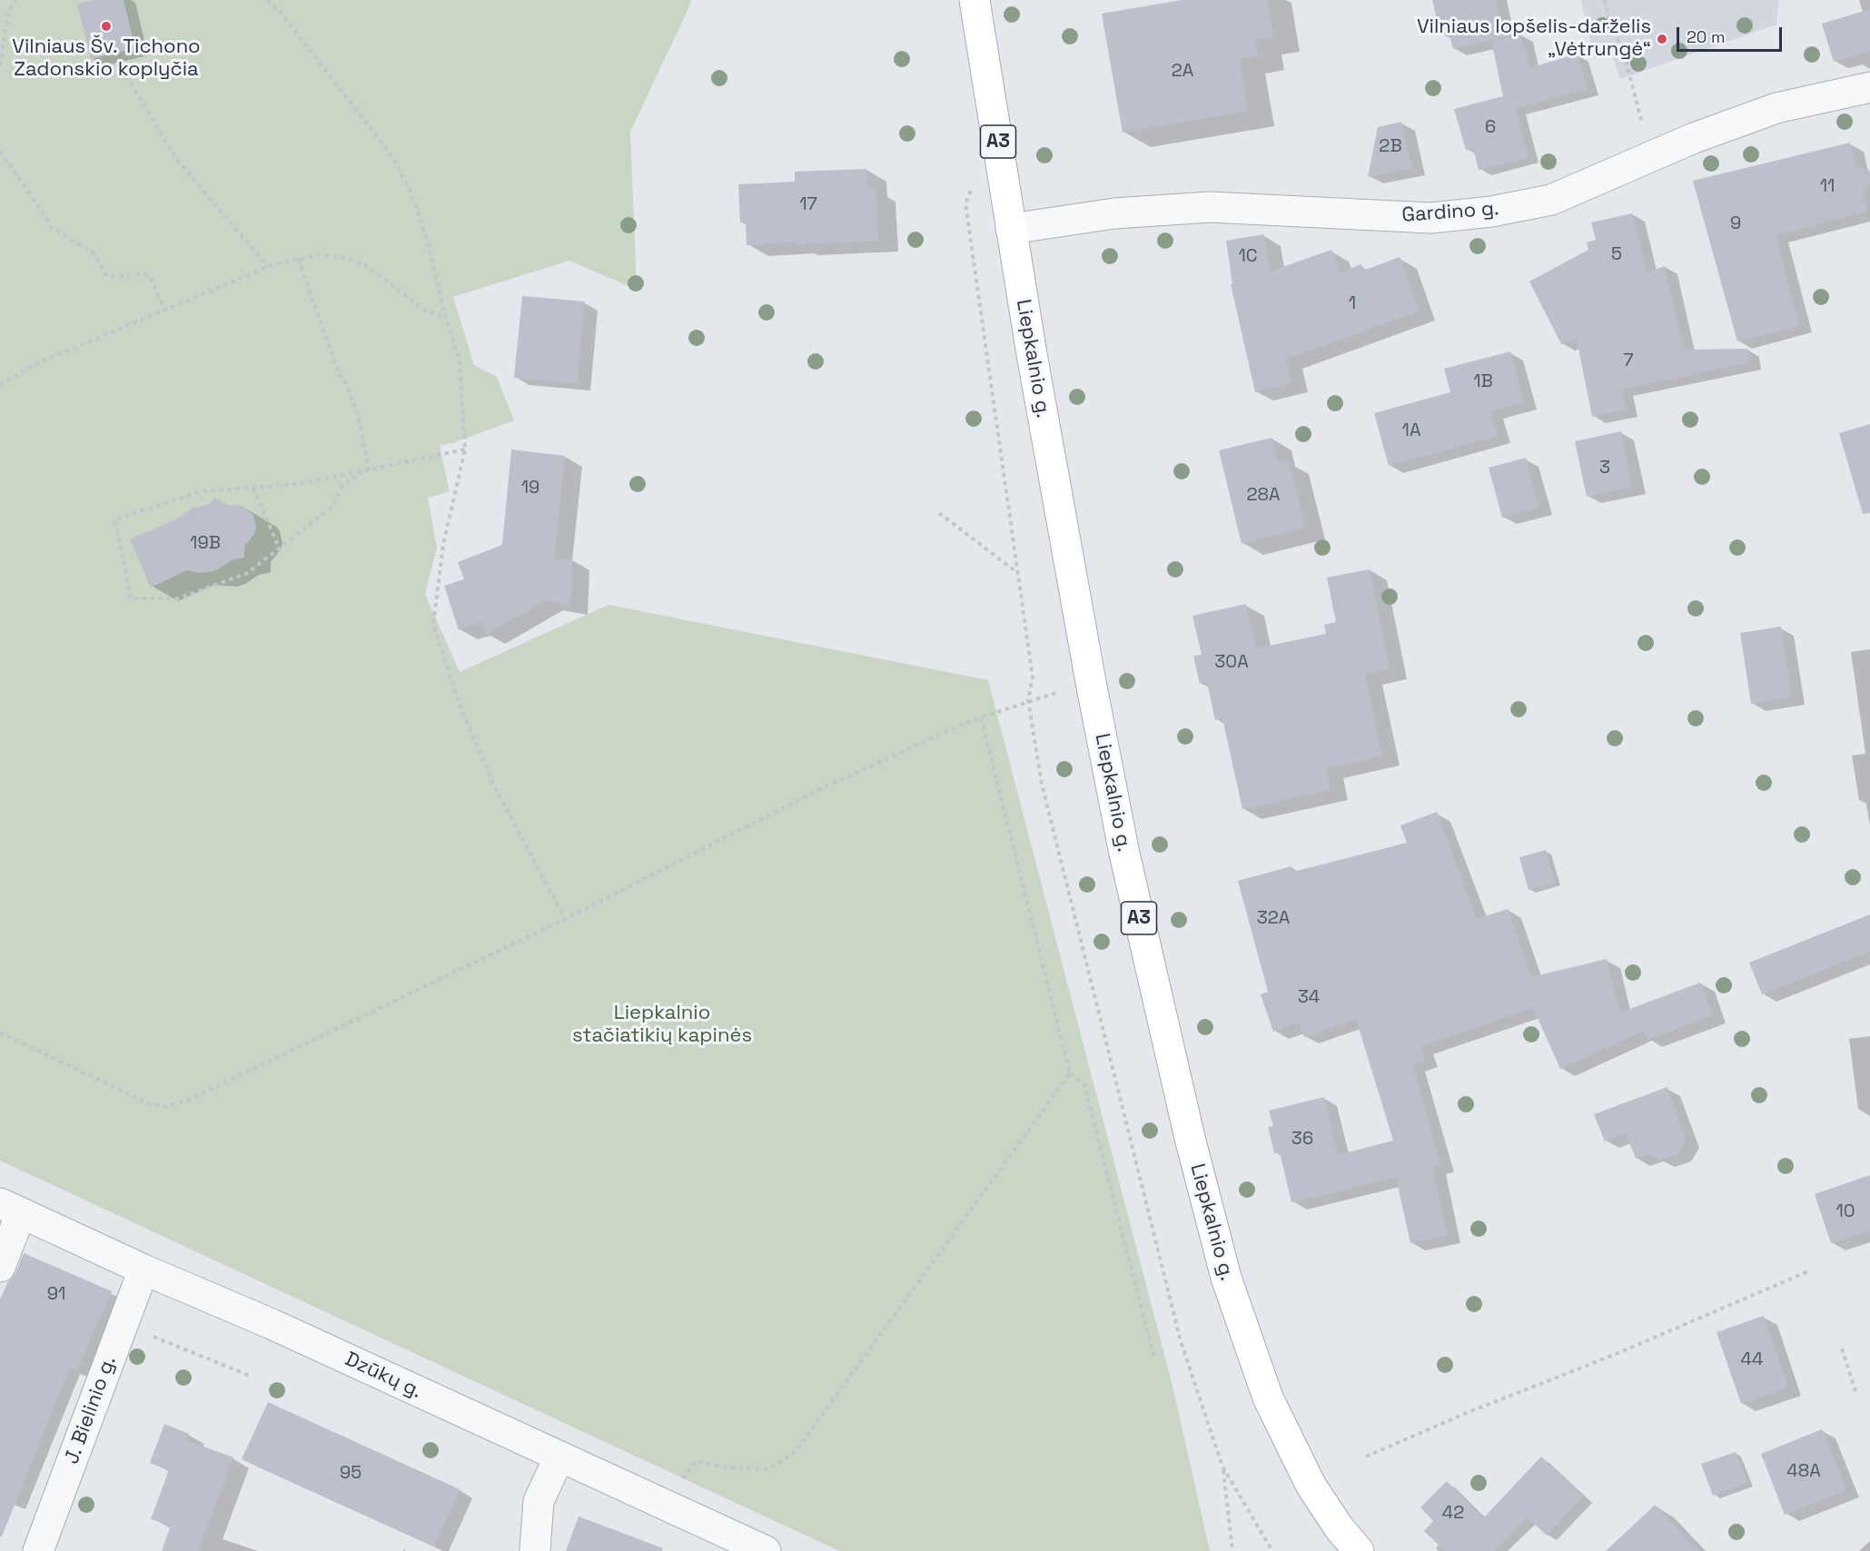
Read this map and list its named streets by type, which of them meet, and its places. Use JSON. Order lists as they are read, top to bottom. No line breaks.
{"streets":{"main road":["A3","Liepkalnio g."],"street":["Gardino g.","Dzūkų g.","J. Bielinio g."]},"crossings":[["Gardino g.","Liepkalnio g."],["Dzūkų g.","J. Bielinio g."]],"parks":["Liepkalnio stačiatikių kapinės"],"places":["Vilniaus Šv. Tichono Zadonskio koplyčia","Vilniaus lopšelis-darželis „Vėtrungė“"],"house_numbers":["2A","6","2B","11","17","9","5","1C","1","7","1B","1A","3","19","28A","19B","30A","32A","34","36","10","91","44","48A","95","42"],"scale_bar":"20 m"}
